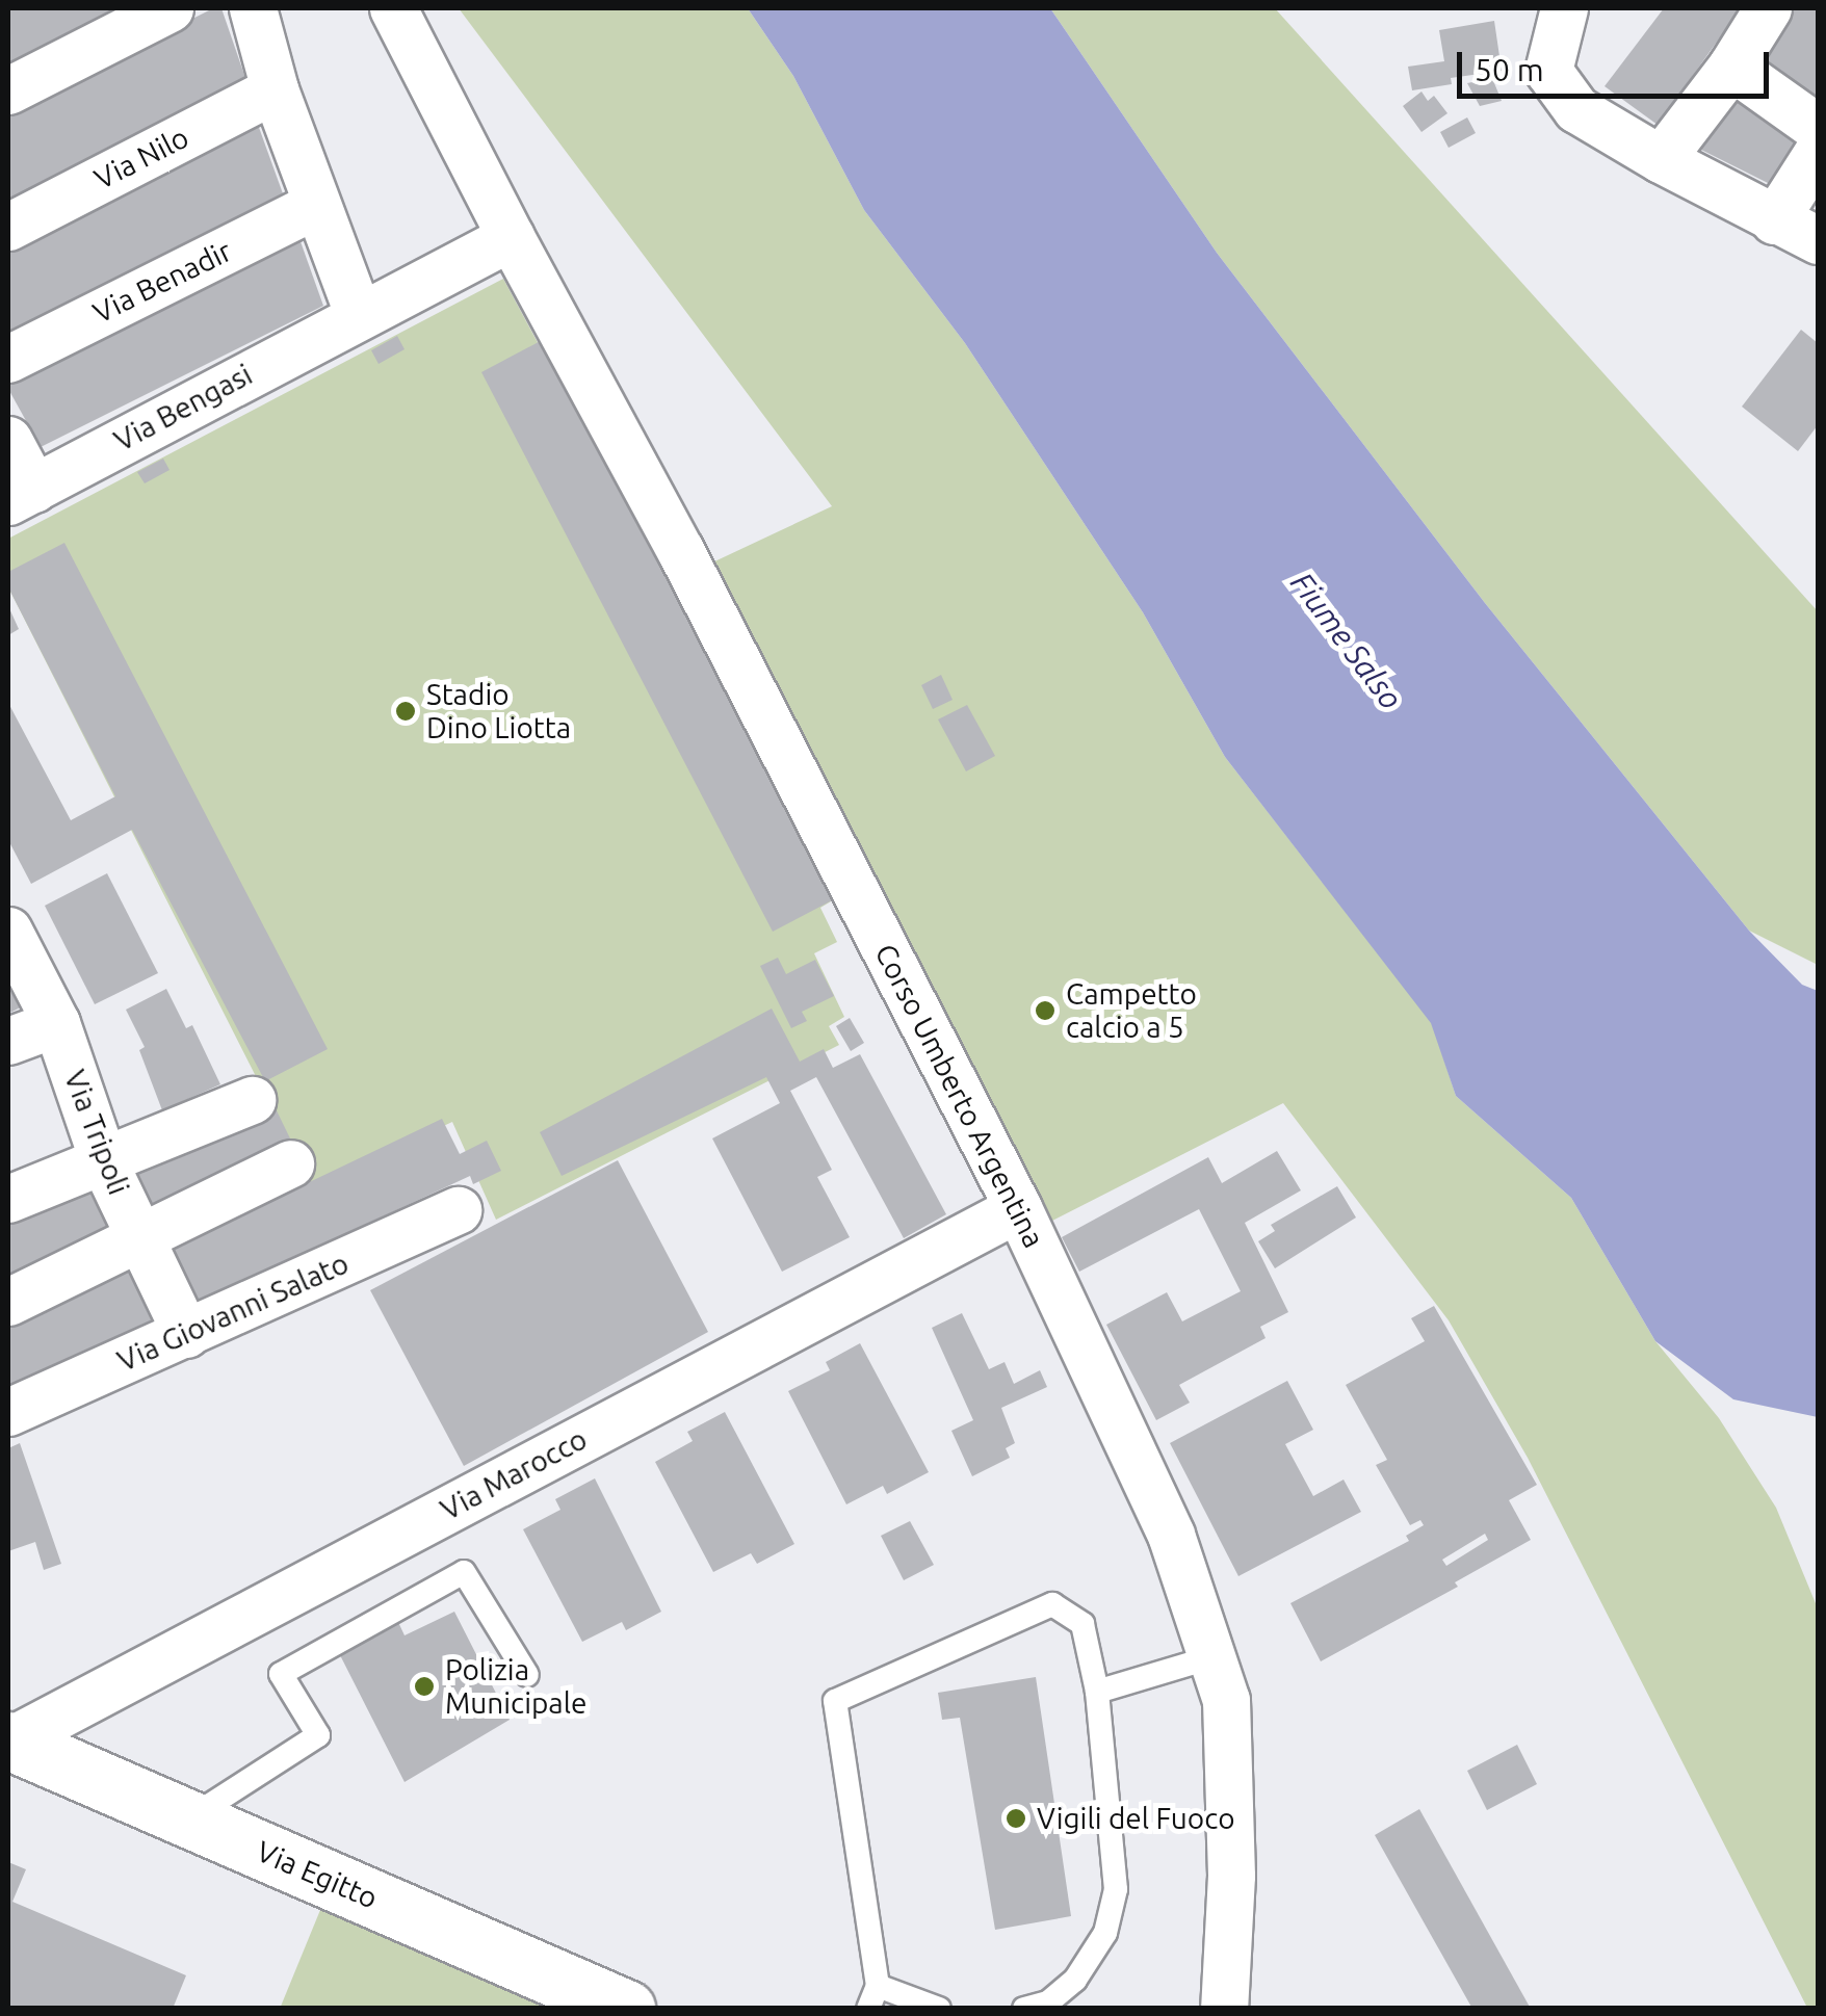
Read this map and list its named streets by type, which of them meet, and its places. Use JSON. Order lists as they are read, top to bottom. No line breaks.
{"streets":{"street":["Via Nilo","Via Benadir","Via Bengasi","Corso Umberto Argentina","Via Tripoli","Via Giovanni Salato","Via Marocco","Via Egitto"]},"crossings":[["Via Bengasi","Corso Umberto Argentina"],["Corso Umberto Argentina","Via Marocco"],["Via Tripoli","Via Giovanni Salato"],["Via Marocco","Via Egitto"]],"water":["Fiume Salso"],"places":["Stadio Dino Liotta","Campetto calcio a 5","Polizia Municipale","Vigili del Fuoco"],"scale_bar":"50 m"}
